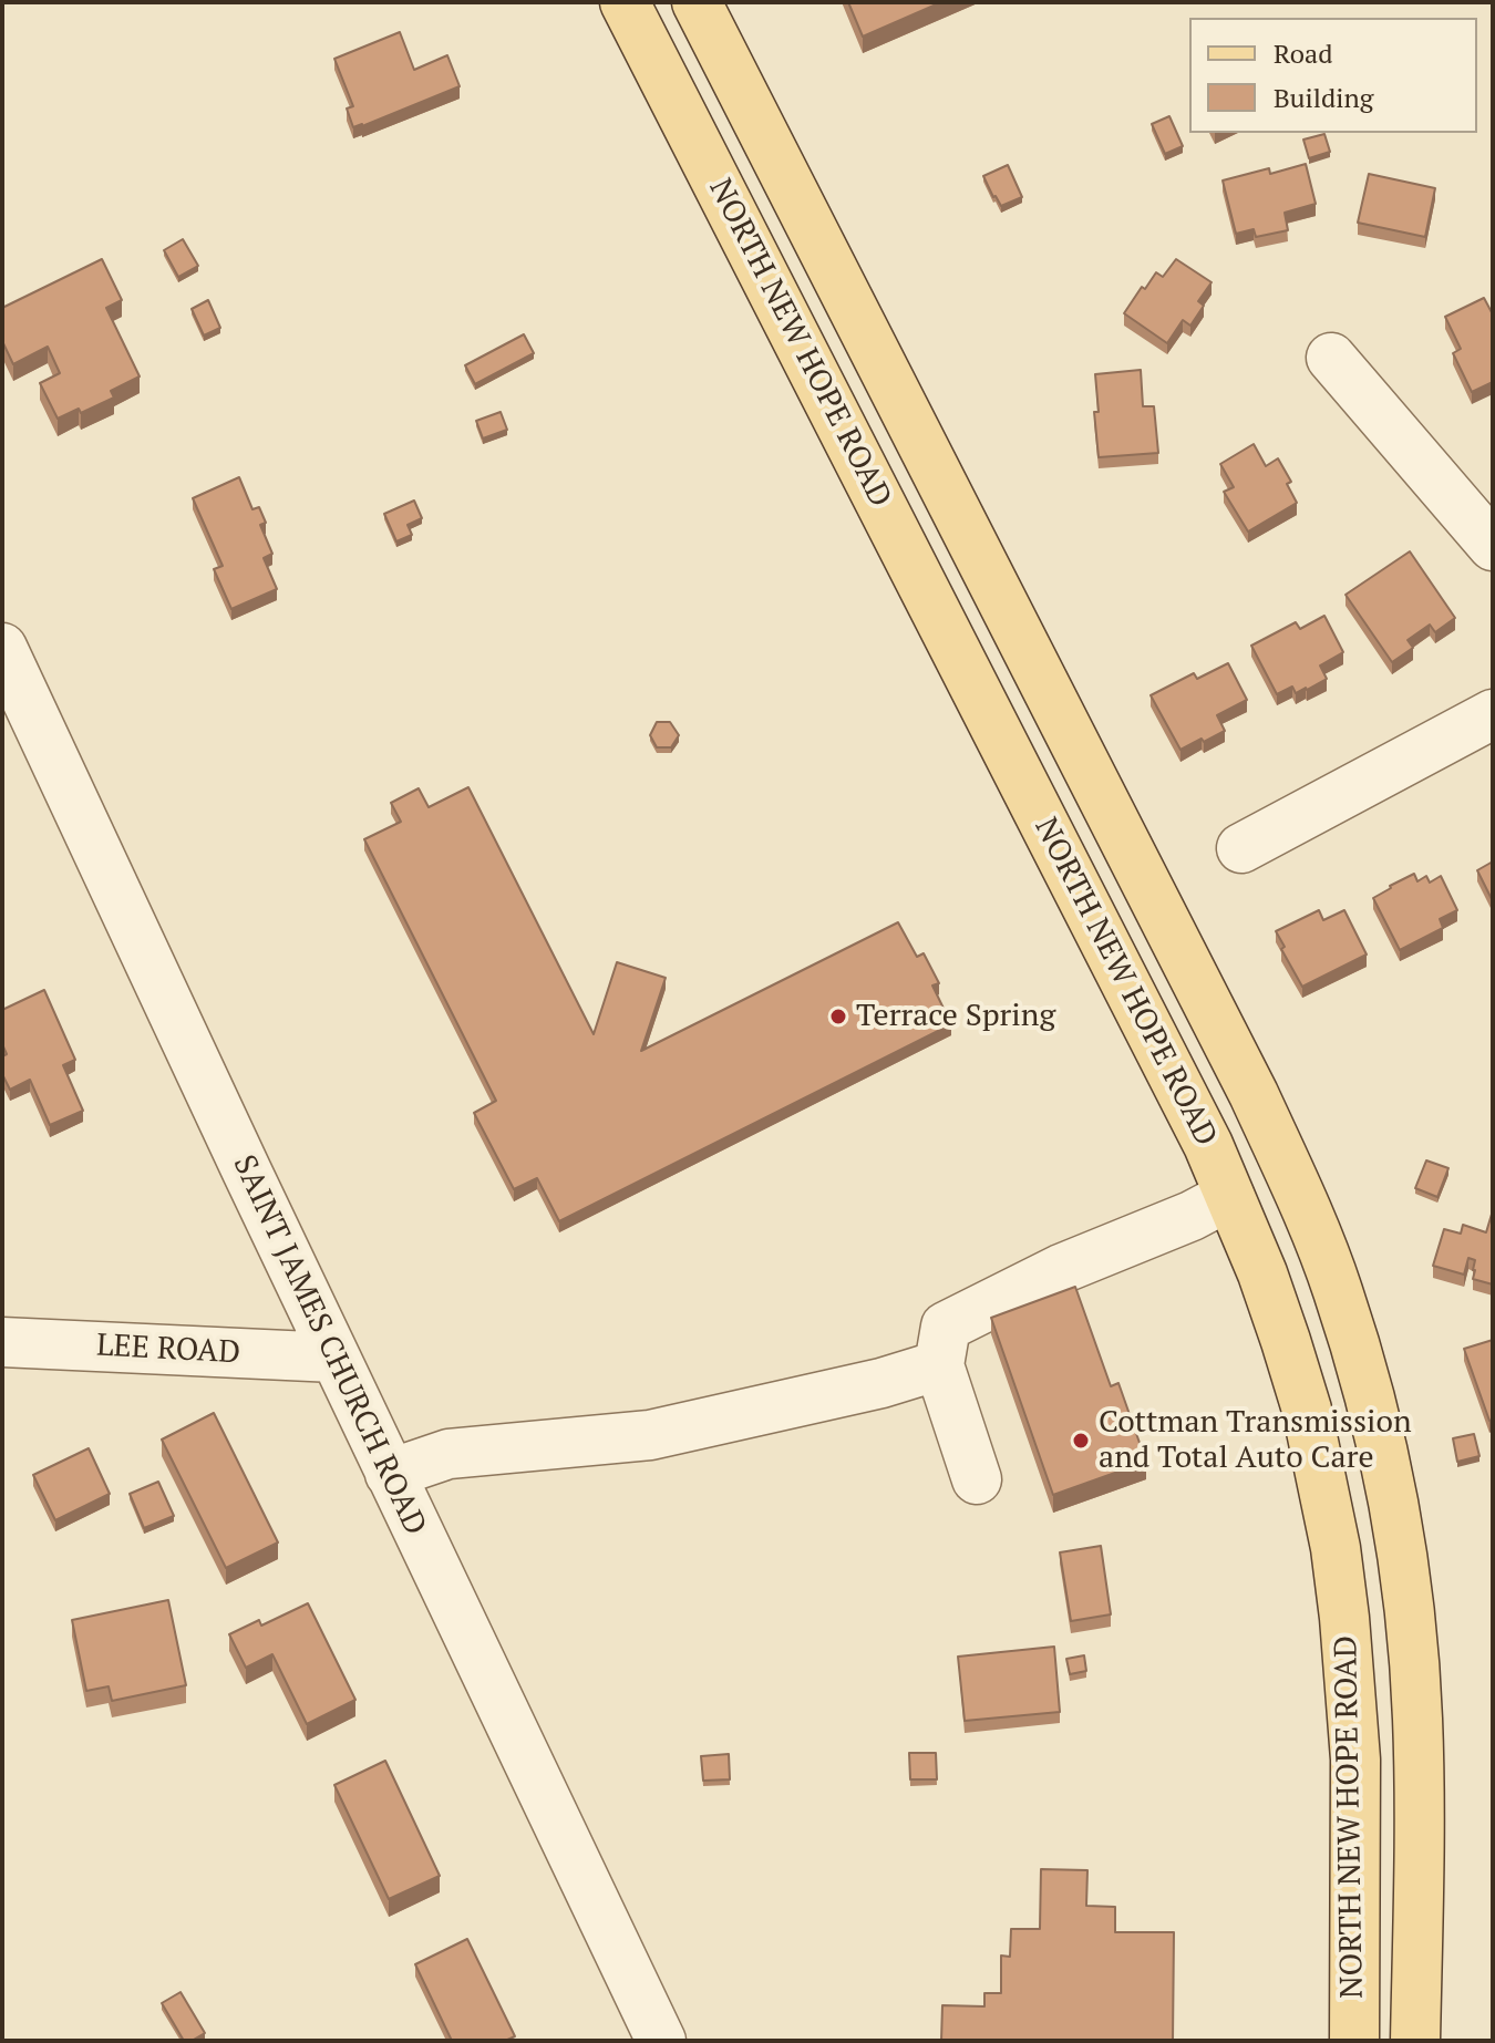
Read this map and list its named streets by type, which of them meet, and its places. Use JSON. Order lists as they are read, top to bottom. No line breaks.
{"streets":{"main road":["NORTH NEW HOPE ROAD"],"street":["SAINT JAMES CHURCH ROAD","LEE ROAD"]},"crossings":[["SAINT JAMES CHURCH ROAD","LEE ROAD"]],"places":["Terrace Spring","Cottman Transmission and Total Auto Care"],"legend":["Road","Building"]}
